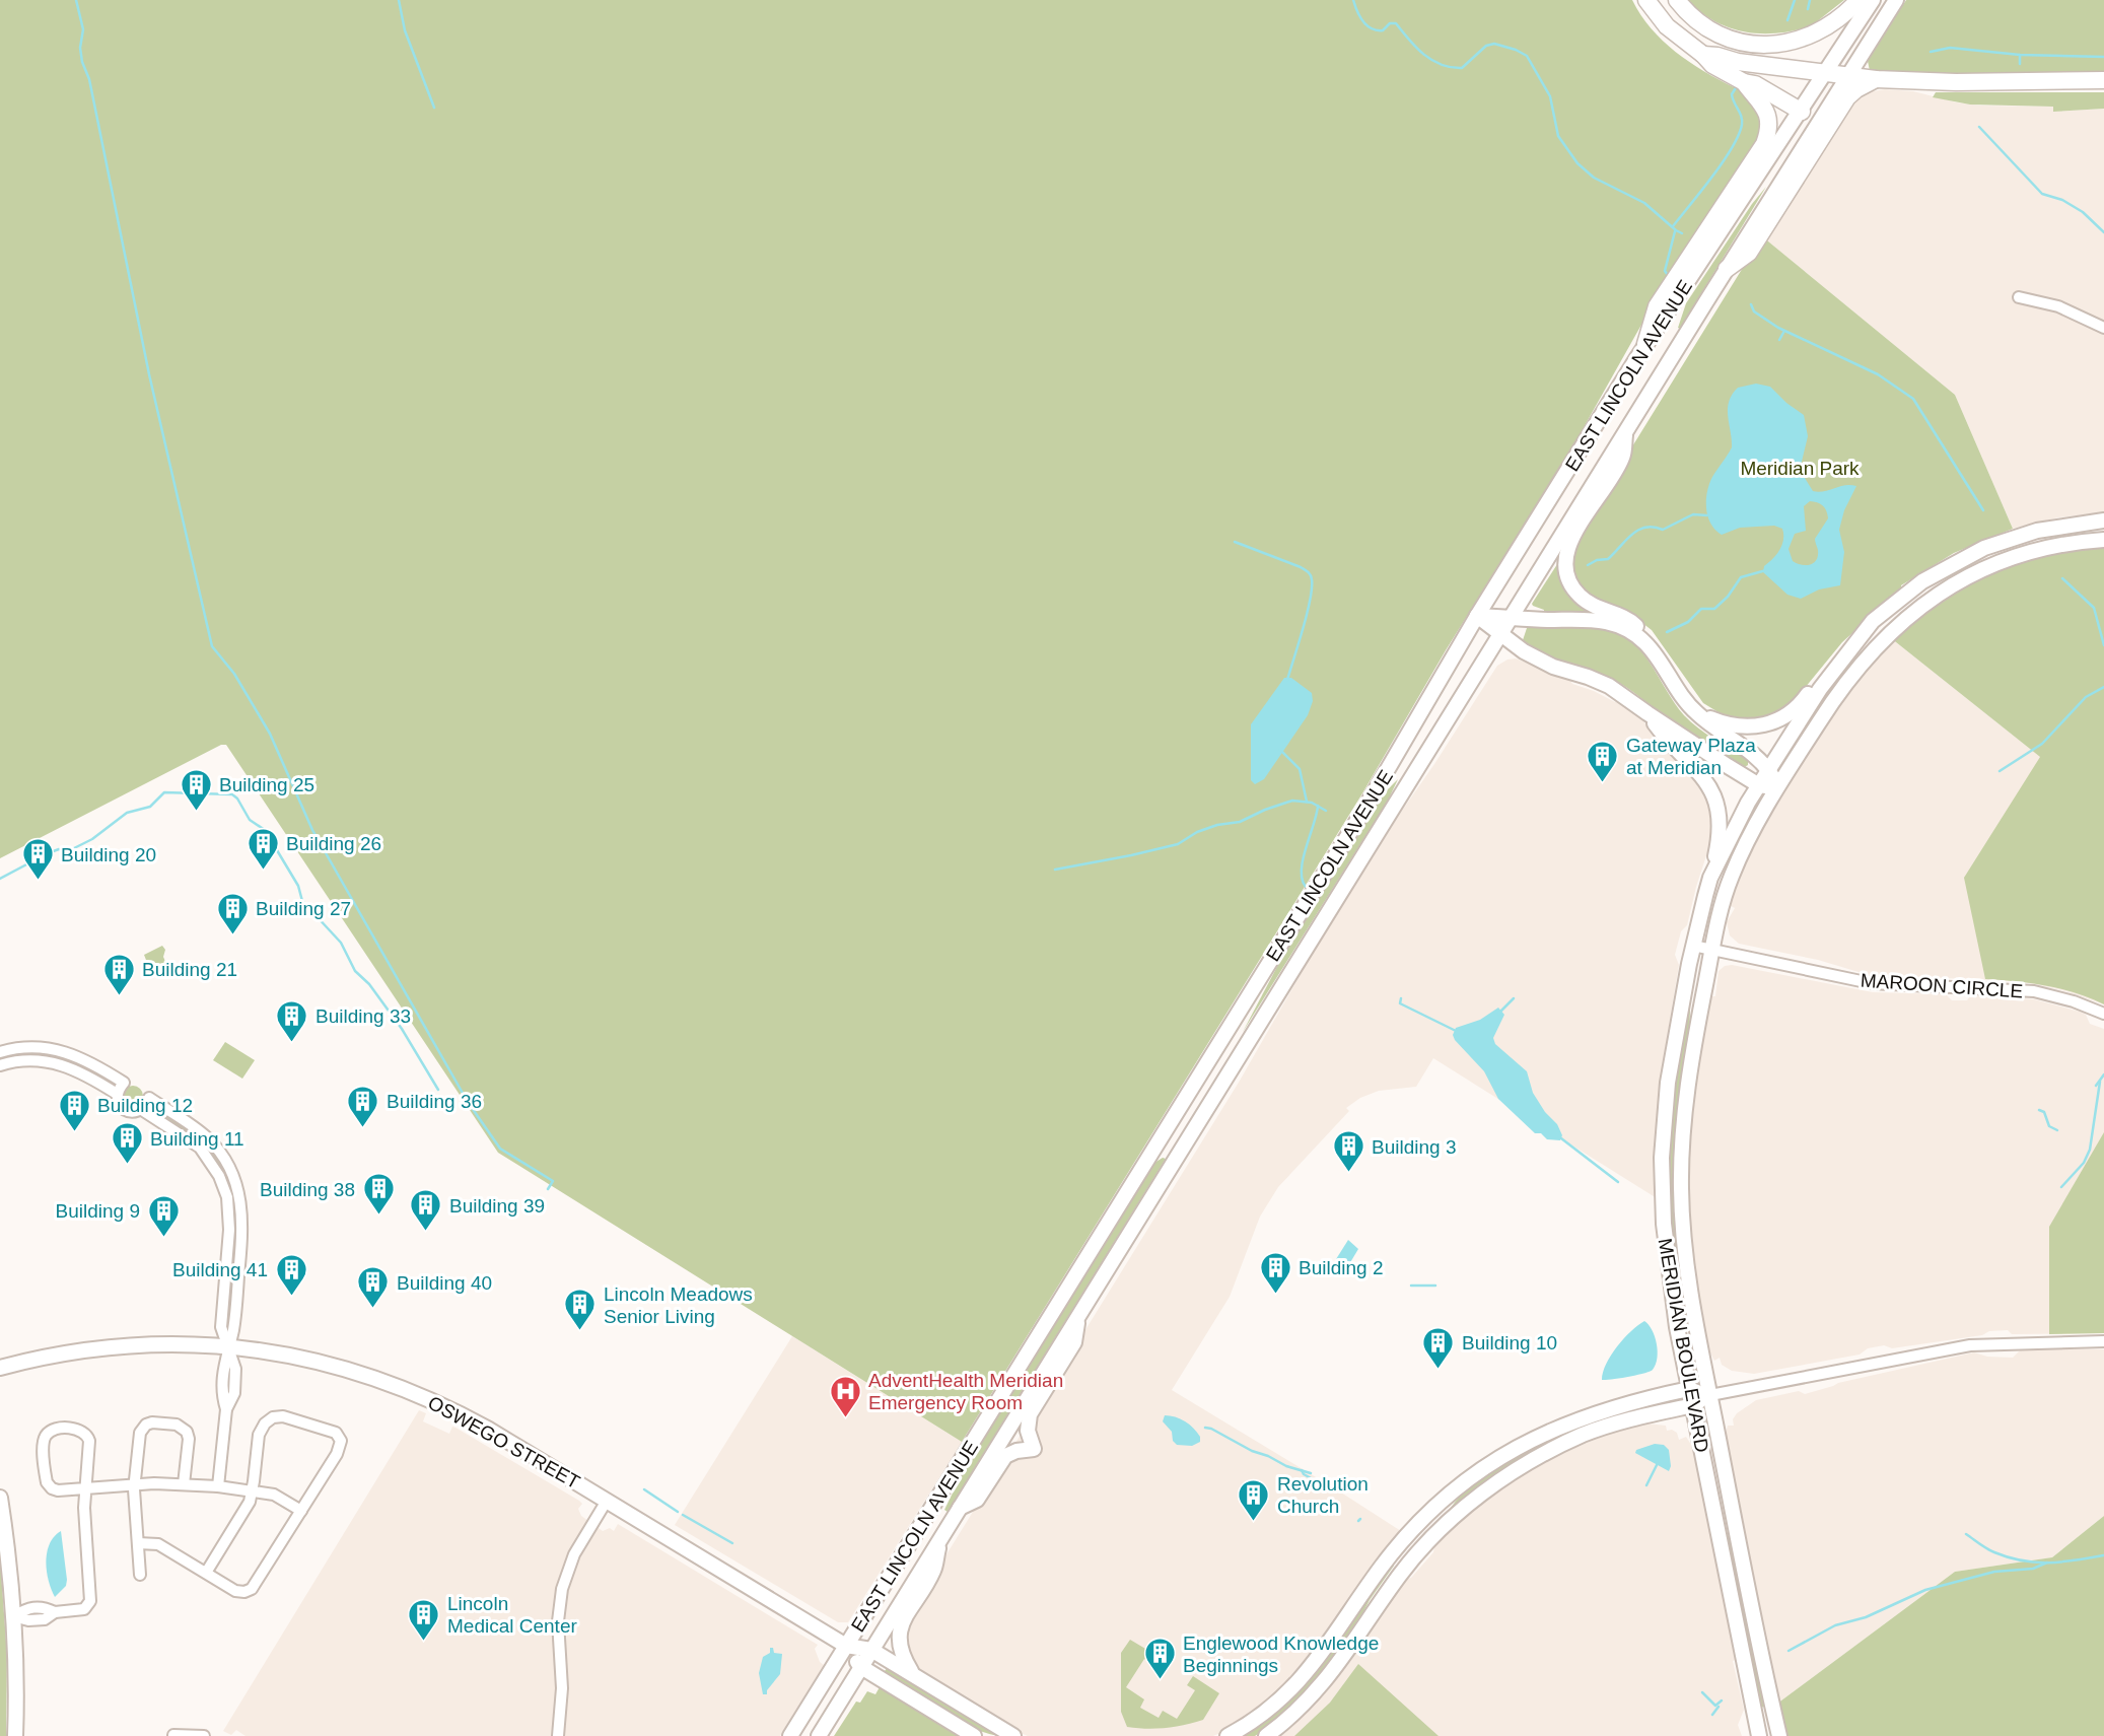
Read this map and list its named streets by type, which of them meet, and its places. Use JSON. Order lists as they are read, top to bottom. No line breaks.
{"streets":{"main road":["EAST LINCOLN AVENUE","MERIDIAN BOULEVARD","OSWEGO STREET"],"street":["MAROON CIRCLE"]},"crossings":[["EAST LINCOLN AVENUE","OSWEGO STREET"],["MAROON CIRCLE","MERIDIAN BOULEVARD"]],"parks":["Meridian Park"],"places":{"building":["Gateway Plaza at Meridian","Building 25","Building 26","Building 20","Building 27","Building 21","Building 33","Building 36","Building 12","Building 11","Building 3","Building 38","Building 39","Building 9","Building 2","Building 41","Building 40","Lincoln Meadows Senior Living","Building 10","Revolution Church","Lincoln Medical Center","Englewood Knowledge Beginnings"],"hospital":["AdventHealth Meridian Emergency Room"]}}
